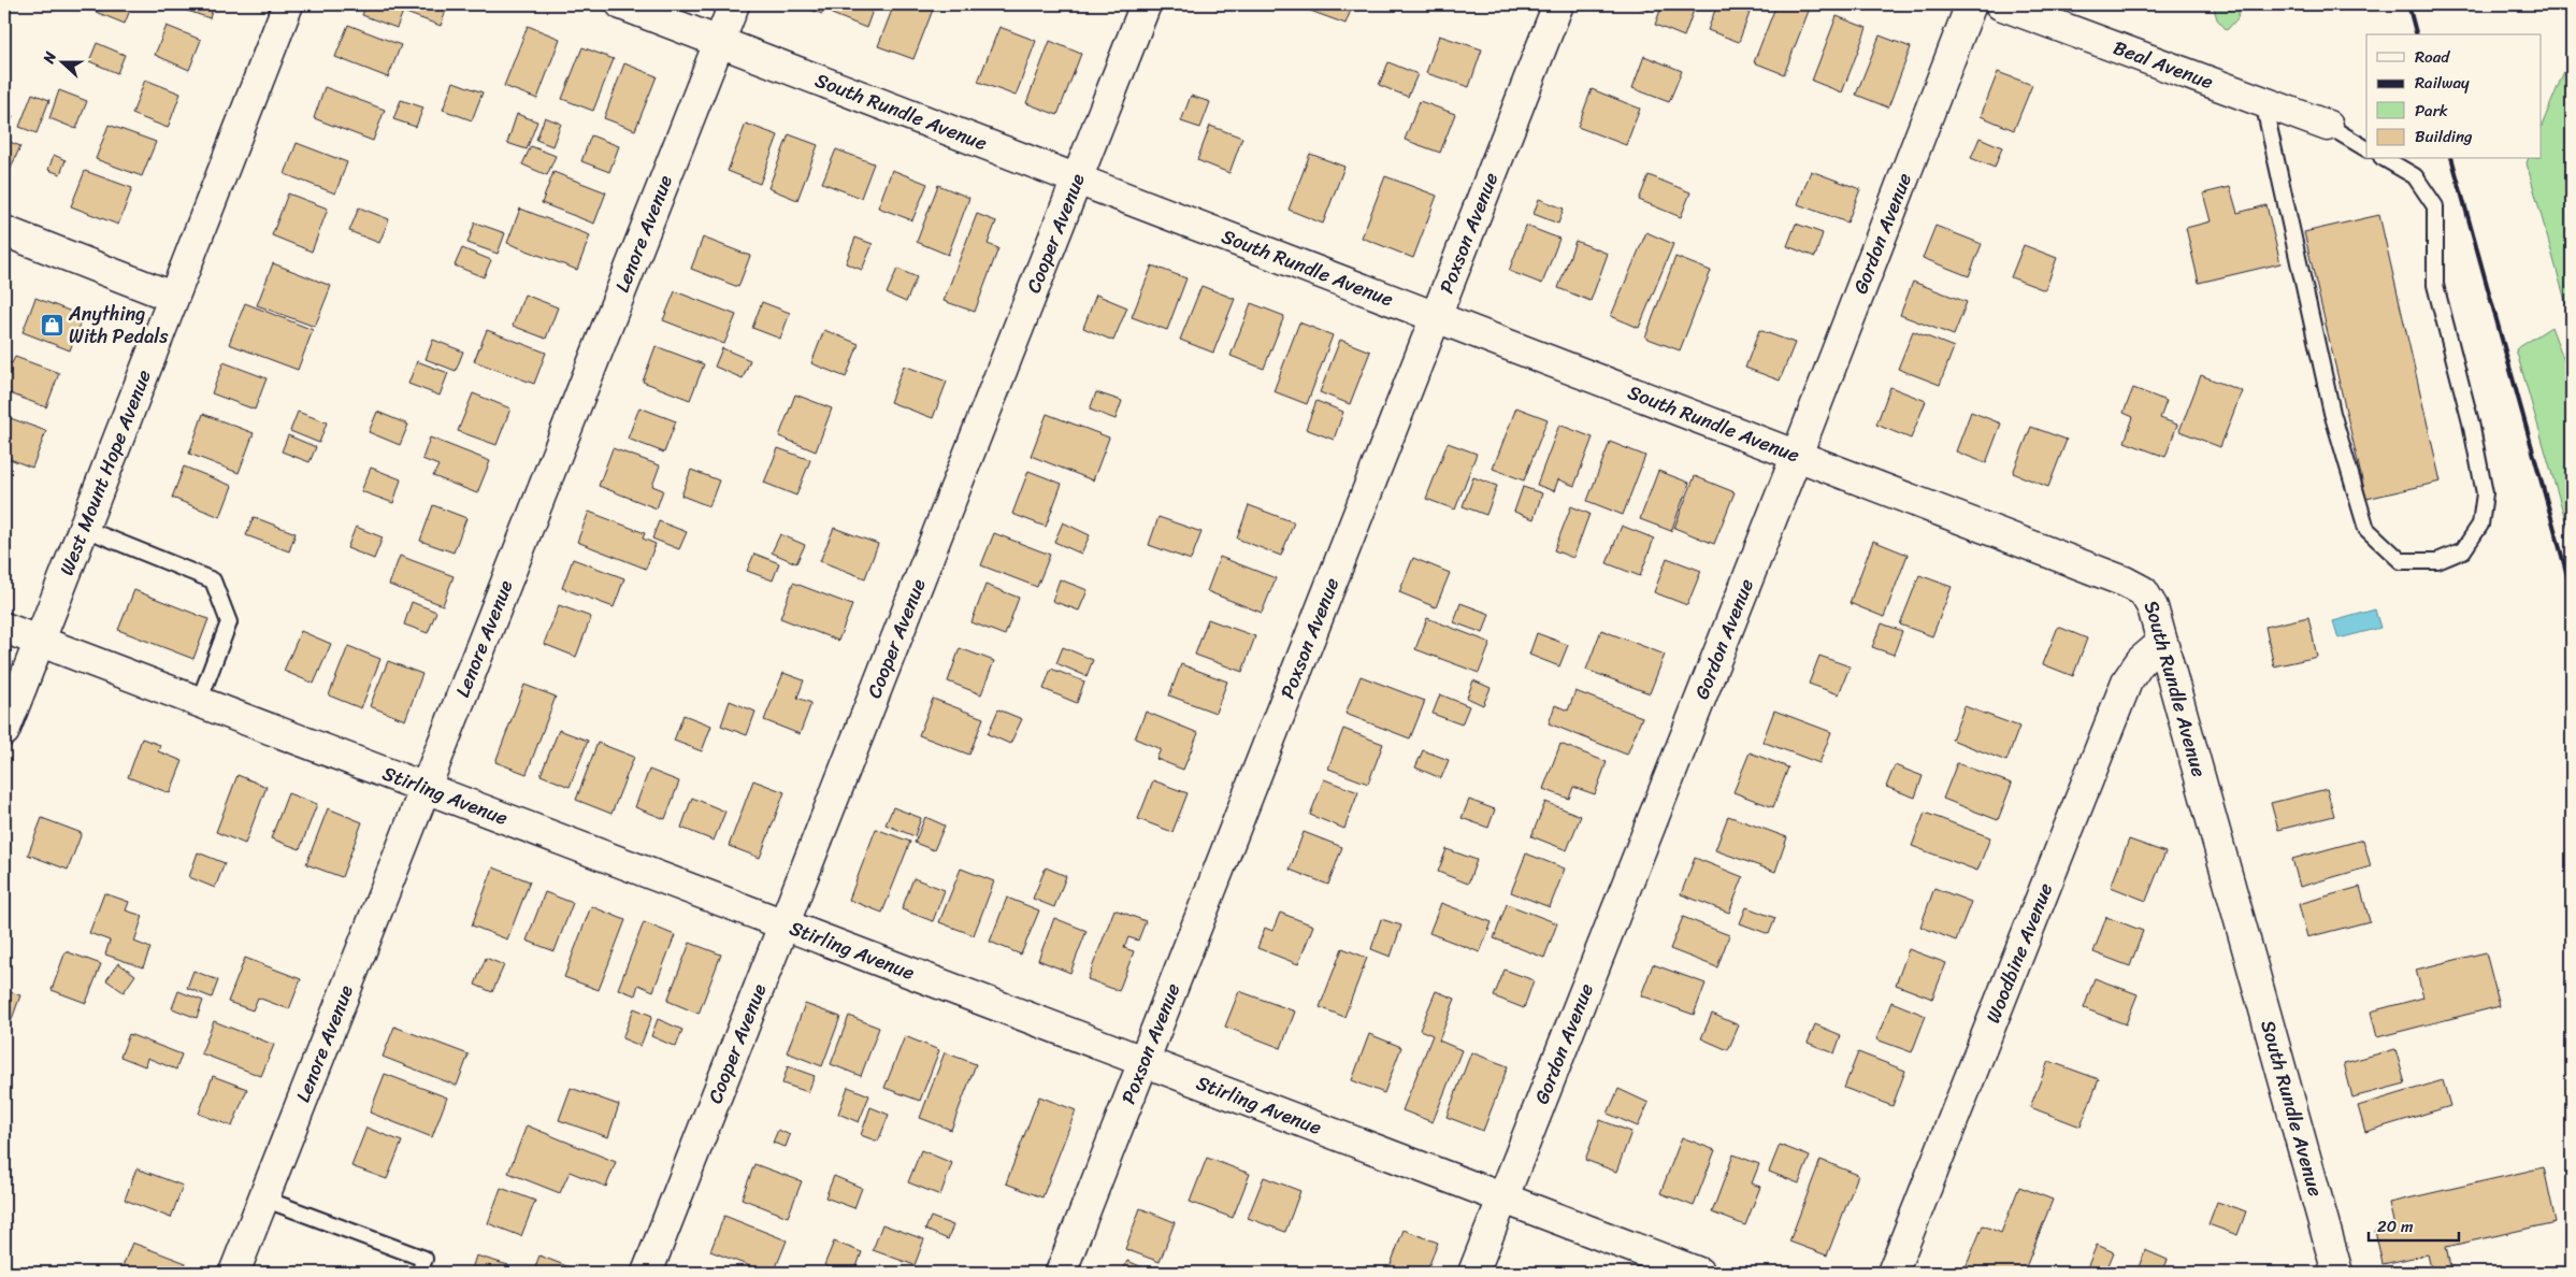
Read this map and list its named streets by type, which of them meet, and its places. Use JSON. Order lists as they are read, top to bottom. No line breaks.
{"streets":{"street":["Beal Avenue","South Rundle Avenue","Lenore Avenue","Cooper Avenue","Poxson Avenue","Gordon Avenue","West Mount Hope Avenue","Stirling Avenue","Woodbine Avenue"]},"crossings":[["South Rundle Avenue","Lenore Avenue"],["South Rundle Avenue","Cooper Avenue"],["South Rundle Avenue","Poxson Avenue"],["South Rundle Avenue","Gordon Avenue"],["South Rundle Avenue","Woodbine Avenue"],["Lenore Avenue","Stirling Avenue"],["Cooper Avenue","Stirling Avenue"],["Poxson Avenue","Stirling Avenue"],["Gordon Avenue","Stirling Avenue"],["West Mount Hope Avenue","Stirling Avenue"]],"places":{"shop":["Anything With Pedals"]},"legend":["Road","Railway","Park","Building"],"scale_bar":"20 m","north":"left"}
